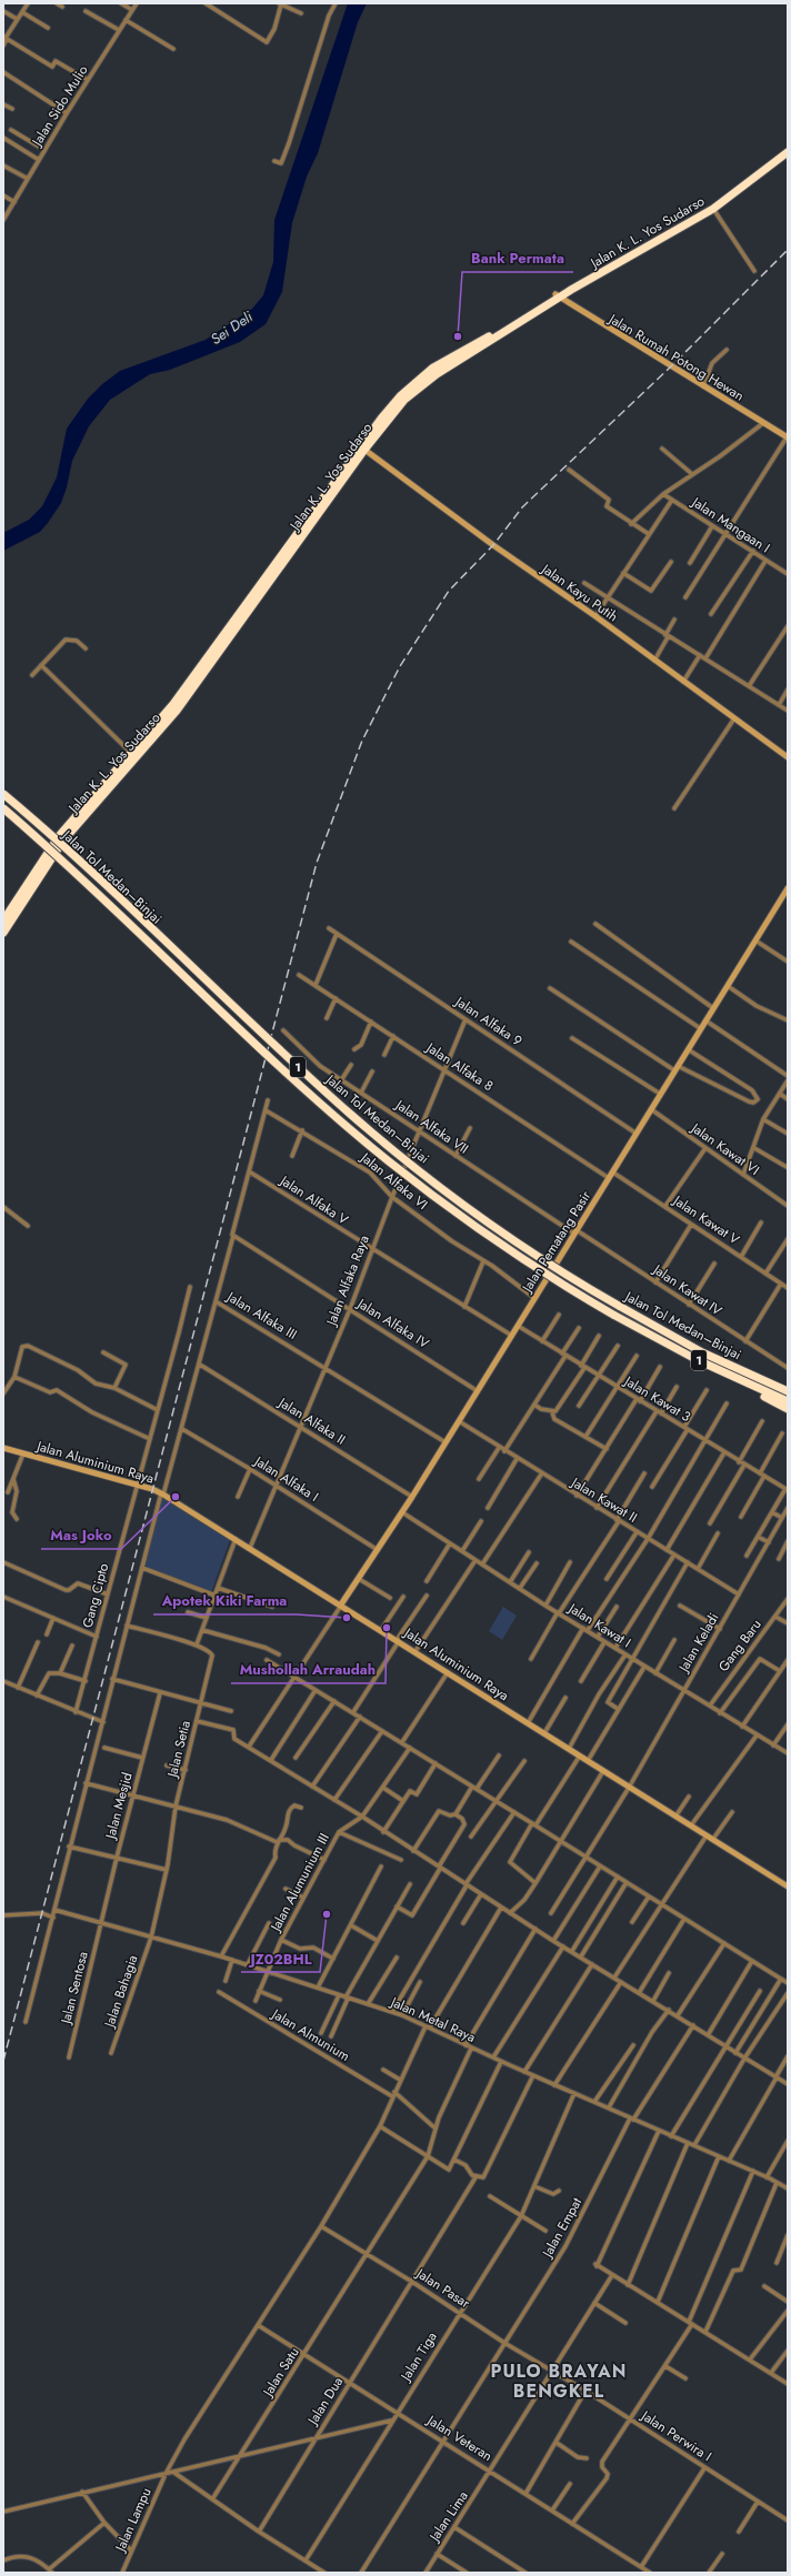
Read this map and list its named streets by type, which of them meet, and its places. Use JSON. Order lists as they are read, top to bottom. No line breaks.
{"streets":{"highway":["Jalan K. L. Yos Sudarso","Jalan Tol Medan–Binjai","1"],"street":["Jalan Sido Mulio","Jalan Rumah Potong Hewan","Jalan Mangaan I","Jalan Kayu Putih","Jalan Alfaka 9","Jalan Alfaka 8","Jalan Alfaka VII","Jalan Kawat VI","Jalan Alfaka VI","Jalan Alfaka V","Jalan Kawat V","Jalan Pematang Pasir","Jalan Alfaka Raya","Jalan Kawat IV","Jalan Alfaka III","Jalan Alfaka IV","Jalan Kawat 3","Jalan Alfaka II","Jalan Aluminium Raya","Jalan Alfaka I","Jalan Kawat II","Gang Cipto","Jalan Kawat I","Jalan Keladi","Gang Baru","Jalan Setia","Jalan Mesjid","Jalan Alumunium III","Jalan Sentosa","Jalan Bahagia","Jalan Metal Raya","Jalan Almunium","Jalan Empat","Jalan Pasar","Jalan Tiga","Jalan Satu","Jalan Dua","Jalan Perwira I","Jalan Veteran","Jalan Lima","Jalan Lampu"]},"crossings":[["Jalan K. L. Yos Sudarso","Jalan Rumah Potong Hewan"],["Jalan K. L. Yos Sudarso","Jalan Kayu Putih"],["Jalan Alfaka 9","Jalan Pematang Pasir"],["Jalan Alfaka 9","Jalan Alfaka Raya"],["Jalan Alfaka 8","Jalan Pematang Pasir"],["Jalan Alfaka 8","Jalan Alfaka Raya"],["Jalan Alfaka VII","Jalan Pematang Pasir"],["Jalan Alfaka VII","Jalan Alfaka Raya"],["Jalan Alfaka VII","Jalan Kawat IV"],["Jalan Kawat VI","Jalan Pematang Pasir"],["Jalan Alfaka VI","Jalan Pematang Pasir"],["Jalan Alfaka VI","Jalan Alfaka Raya"],["Jalan Alfaka V","Jalan Pematang Pasir"],["Jalan Alfaka V","Jalan Alfaka Raya"],["Jalan Kawat V","Jalan Pematang Pasir"],["Jalan Pematang Pasir","Jalan Kawat IV"],["Jalan Pematang Pasir","Jalan Alfaka III"],["Jalan Pematang Pasir","Jalan Alfaka IV"],["Jalan Pematang Pasir","Jalan Kawat 3"],["Jalan Pematang Pasir","Jalan Alfaka II"],["Jalan Pematang Pasir","Jalan Aluminium Raya"],["Jalan Pematang Pasir","Jalan Alfaka I"],["Jalan Pematang Pasir","Jalan Kawat II"],["Jalan Pematang Pasir","Jalan Kawat I"],["Jalan Alfaka Raya","Jalan Alfaka III"],["Jalan Alfaka Raya","Jalan Alfaka IV"],["Jalan Alfaka Raya","Jalan Alfaka II"],["Jalan Alfaka Raya","Jalan Aluminium Raya"],["Jalan Alfaka Raya","Jalan Alfaka I"],["Jalan Alfaka III","Jalan Alfaka II"],["Jalan Alfaka III","Jalan Aluminium Raya"],["Jalan Alfaka III","Jalan Alfaka I"],["Jalan Alfaka III","Jalan Setia"],["Jalan Alfaka III","Jalan Metal Raya"],["Jalan Aluminium Raya","Gang Cipto"],["Jalan Aluminium Raya","Jalan Keladi"],["Jalan Kawat II","Jalan Keladi"],["Jalan Kawat I","Jalan Keladi"],["Jalan Kawat I","Gang Baru"],["Jalan Setia","Jalan Bahagia"],["Jalan Setia","Jalan Metal Raya"],["Jalan Mesjid","Jalan Sentosa"],["Jalan Mesjid","Jalan Metal Raya"],["Jalan Alumunium III","Jalan Metal Raya"],["Jalan Sentosa","Jalan Metal Raya"],["Jalan Bahagia","Jalan Metal Raya"],["Jalan Metal Raya","Jalan Empat"],["Jalan Metal Raya","Jalan Tiga"],["Jalan Metal Raya","Jalan Satu"],["Jalan Metal Raya","Jalan Dua"],["Jalan Metal Raya","Jalan Lampu"],["Jalan Almunium","Jalan Satu"],["Jalan Almunium","Jalan Lampu"],["Jalan Empat","Jalan Pasar"],["Jalan Empat","Jalan Veteran"],["Jalan Pasar","Jalan Tiga"],["Jalan Pasar","Jalan Satu"],["Jalan Pasar","Jalan Dua"],["Jalan Pasar","Jalan Perwira I"],["Jalan Pasar","Jalan Lima"],["Jalan Pasar","Jalan Lampu"],["Jalan Tiga","Jalan Veteran"],["Jalan Satu","Jalan Veteran"],["Jalan Dua","Jalan Veteran"],["Jalan Perwira I","Jalan Lima"],["Jalan Veteran","Jalan Lima"],["Jalan Veteran","Jalan Lampu"]],"districts":["PULO BRAYAN BENGKEL"],"water":["Sei Deli"],"places":["Bank Permata","Mas Joko","Apotek Kiki Farma","Mushollah Arraudah","JZ02BHL"]}
